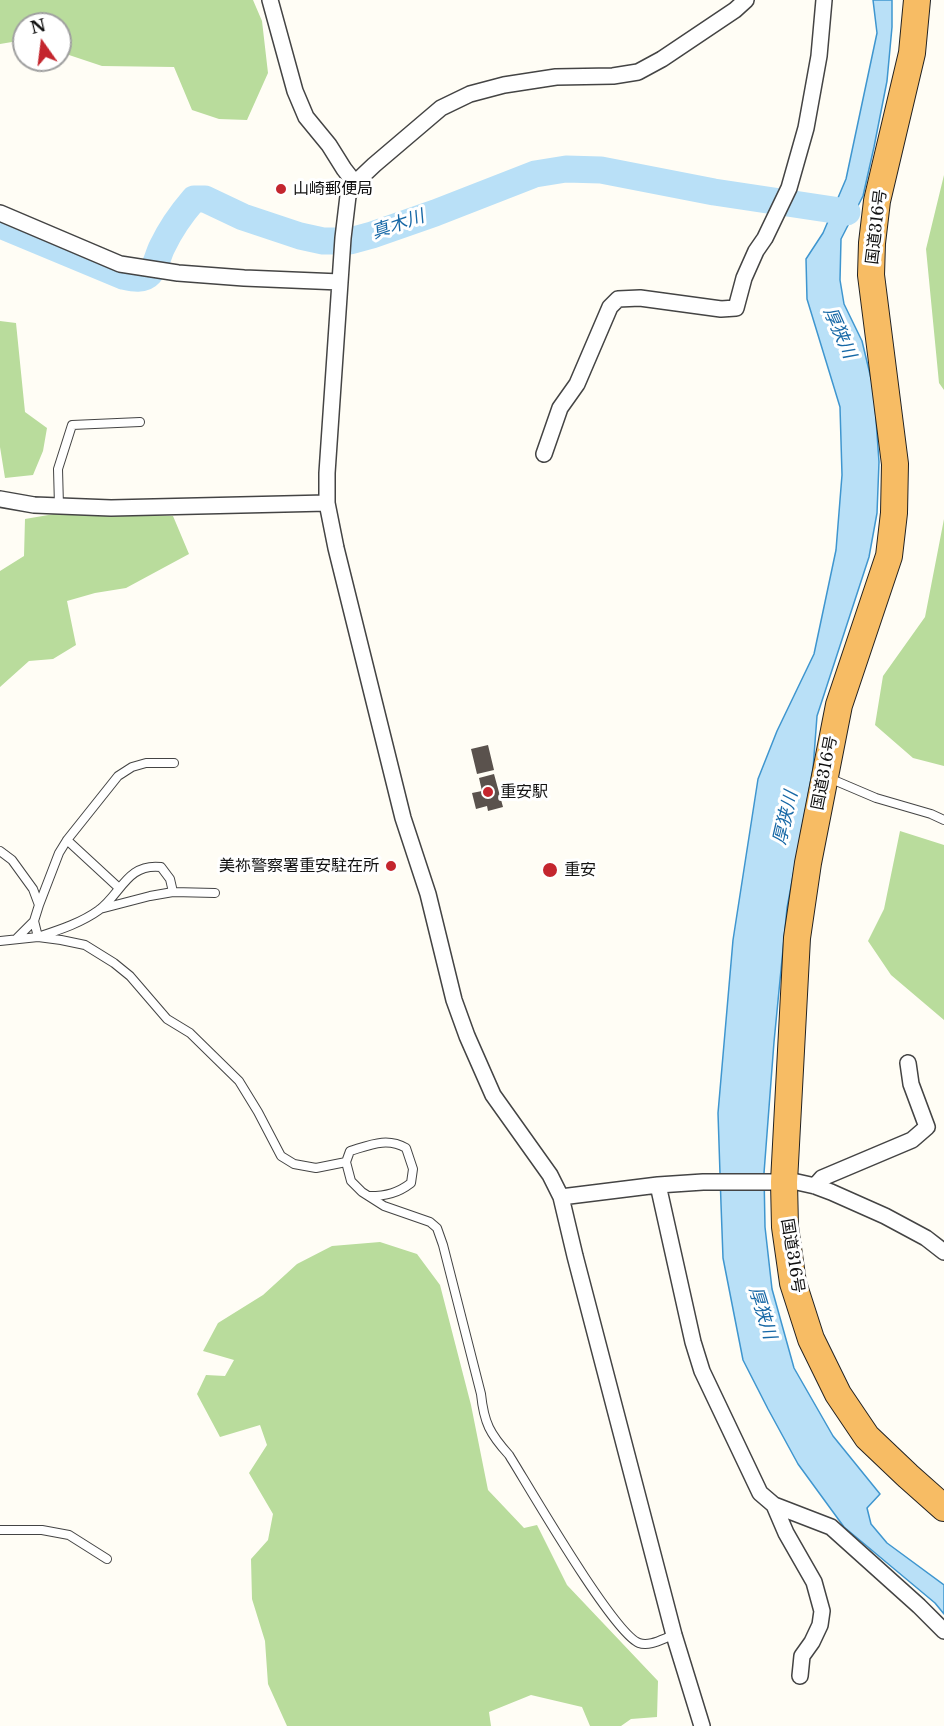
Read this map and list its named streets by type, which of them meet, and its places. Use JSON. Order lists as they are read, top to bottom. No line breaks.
{"streets":{"highway":["国道316号"]},"water":["真木川","厚狭川"],"places":["山崎郵便局","重安駅","美祢警察署重安駐在所","重安"],"north":"top"}
